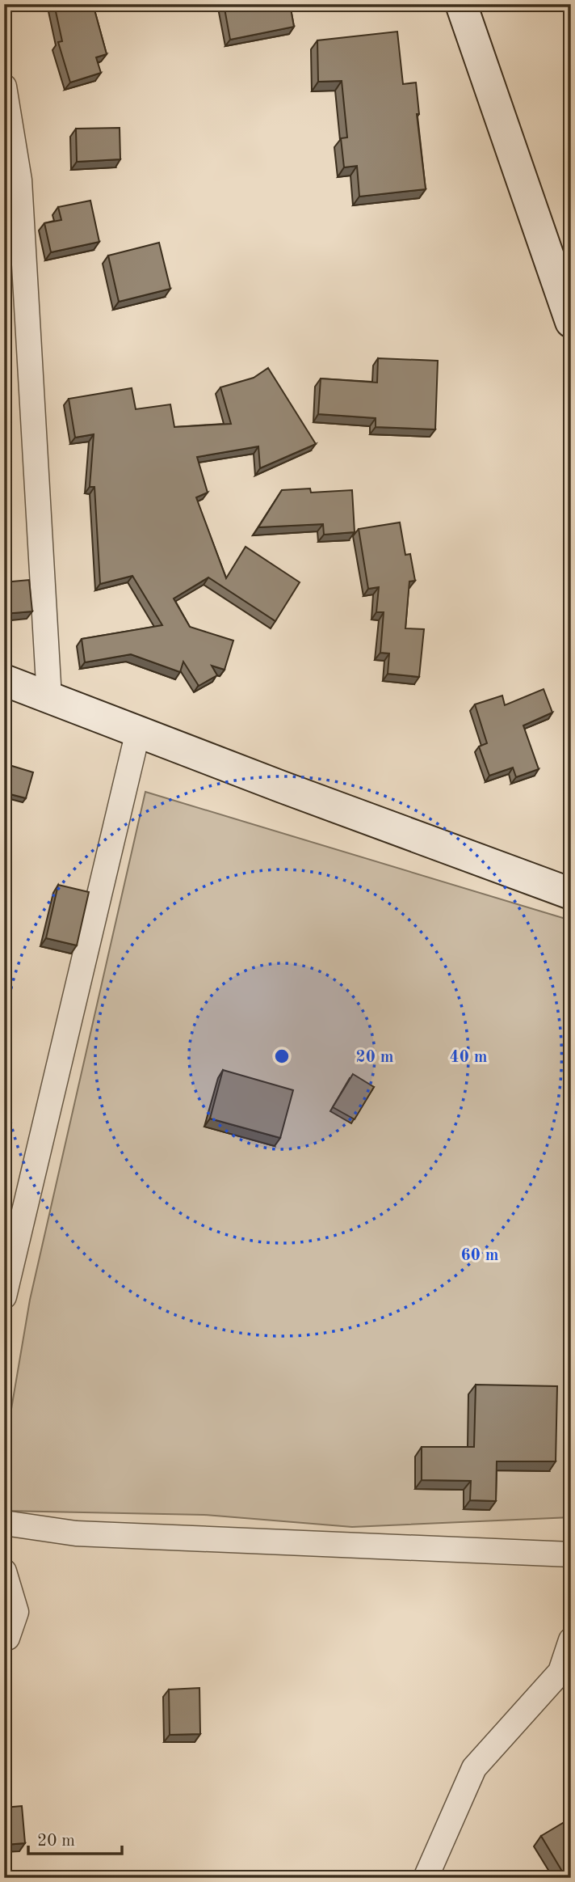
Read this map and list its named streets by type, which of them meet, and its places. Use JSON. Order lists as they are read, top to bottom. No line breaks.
{"scale_bar":"20 m","rings":["20 m","40 m","60 m"]}
